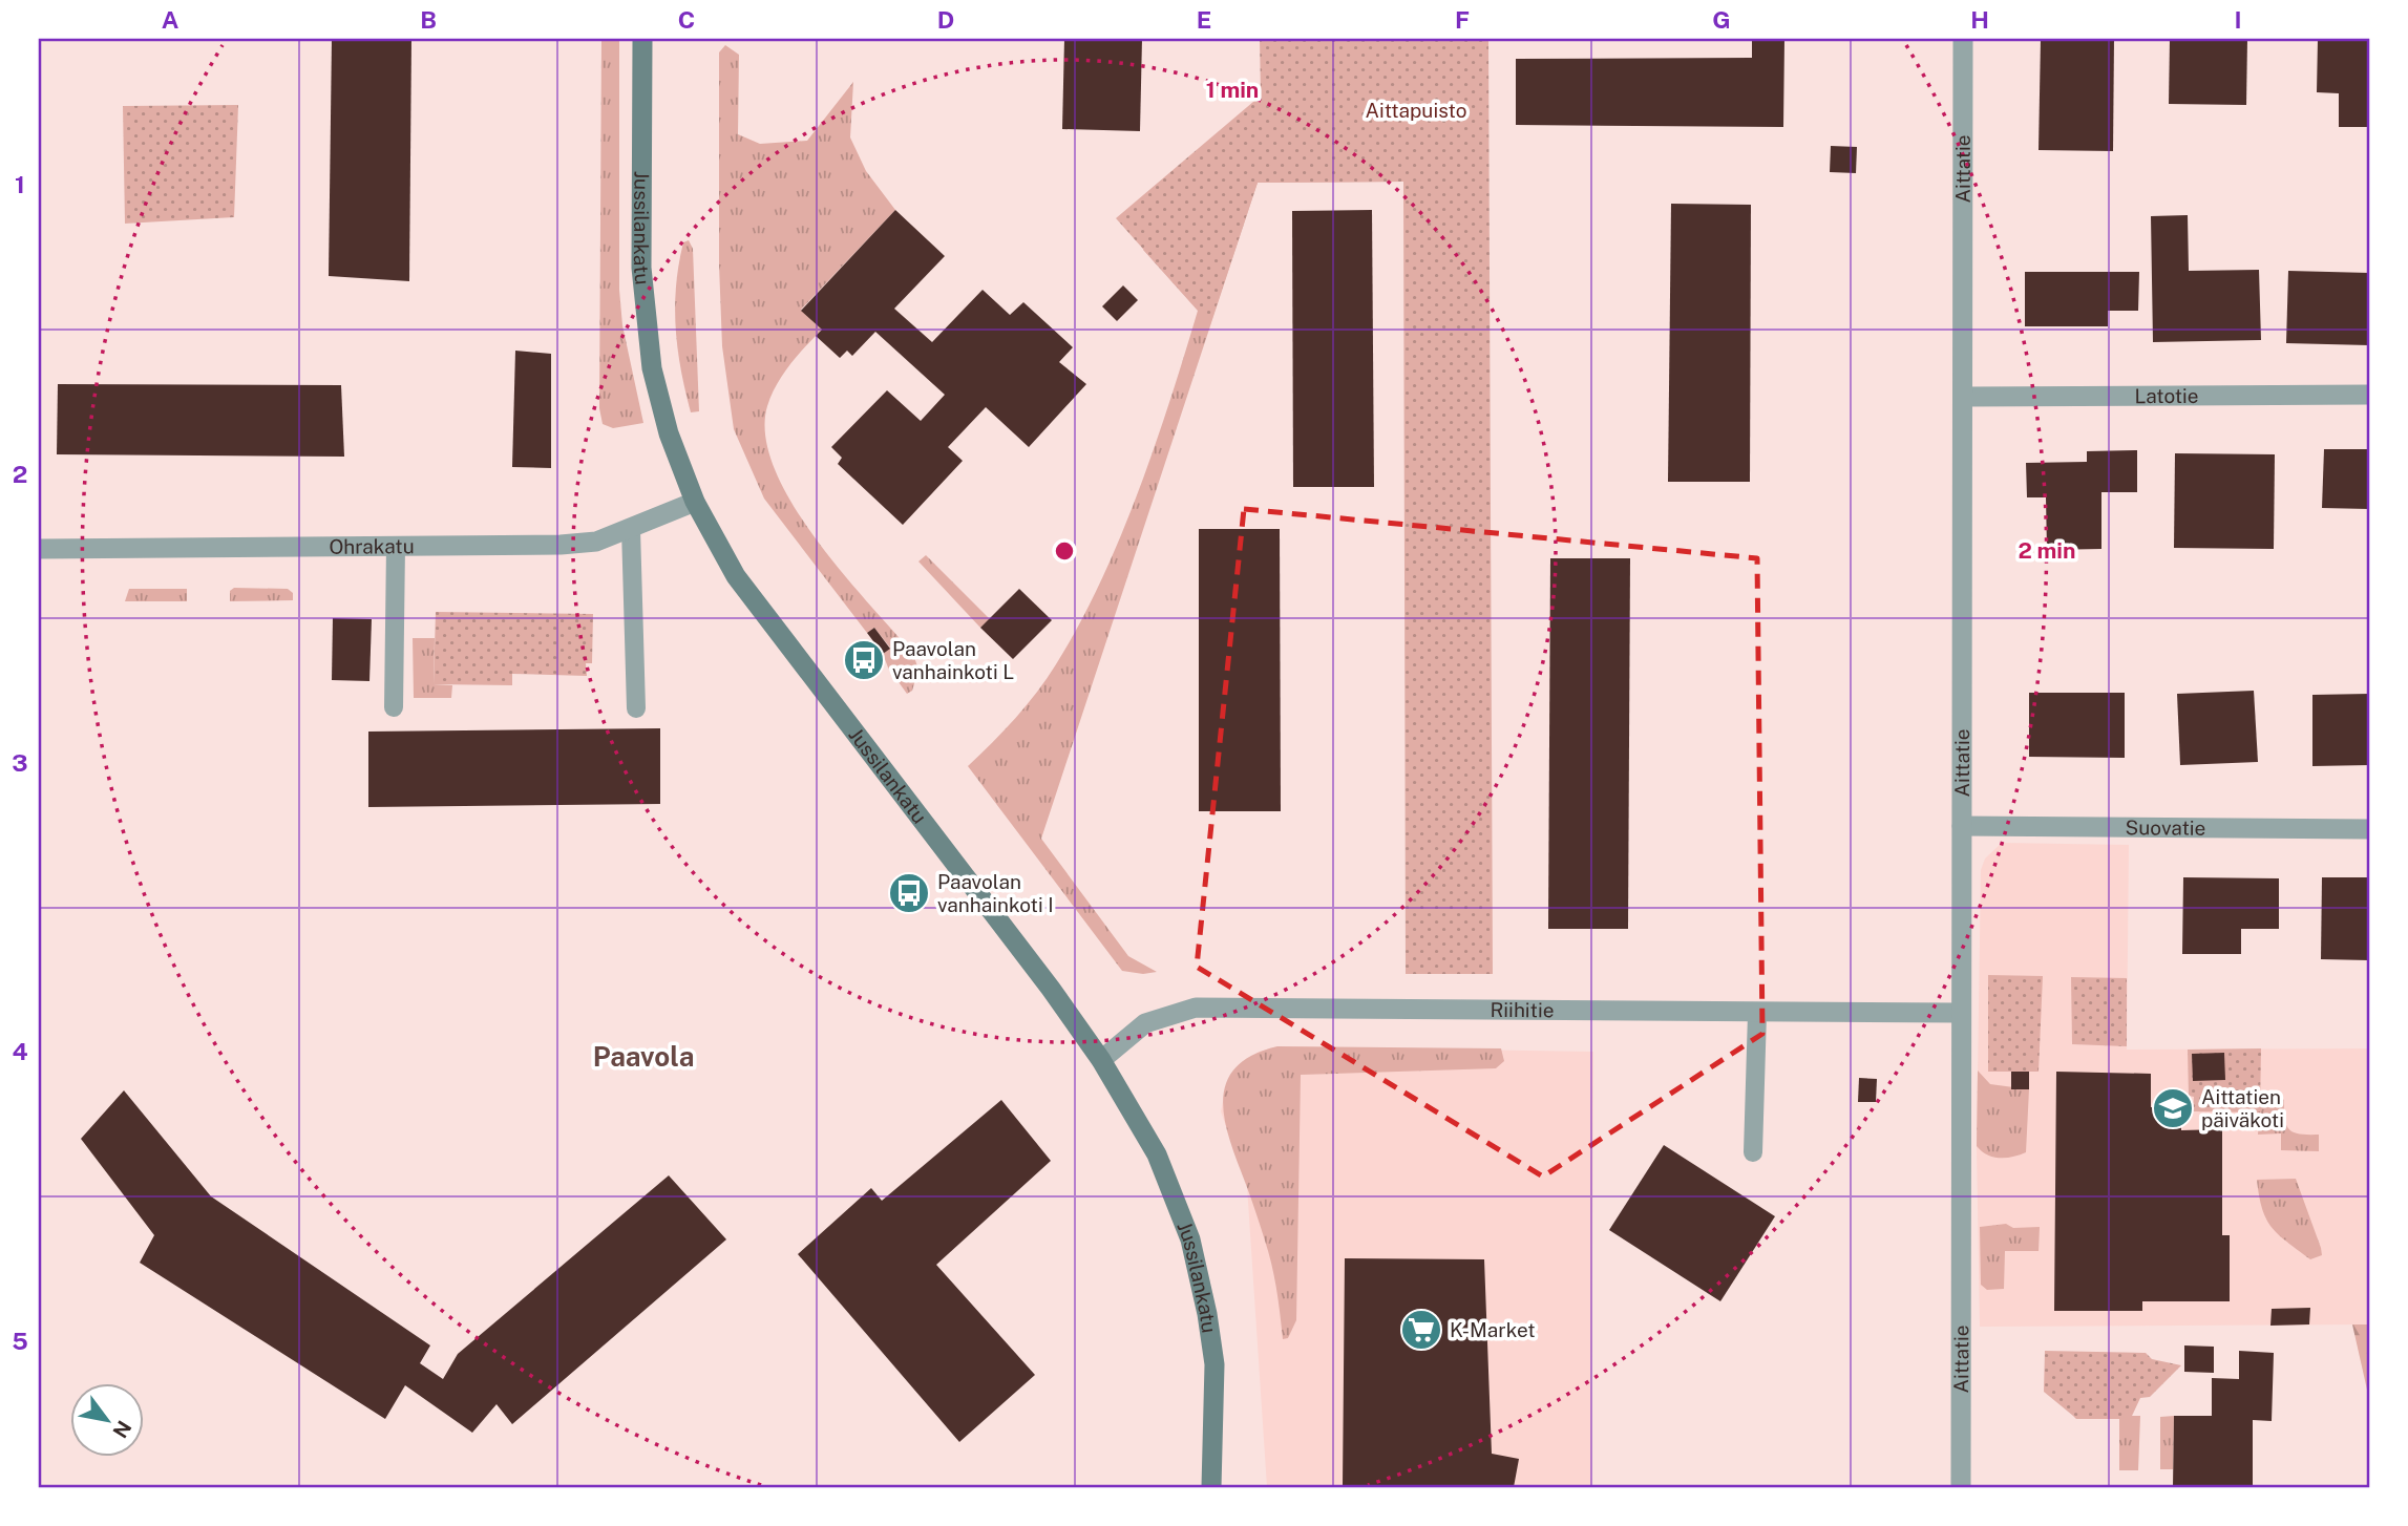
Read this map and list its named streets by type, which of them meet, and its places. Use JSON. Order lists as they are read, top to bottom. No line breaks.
{"streets":{"main road":["Jussilankatu"],"street":["Aittatie","Latotie","Ohrakatu","Suovatie","Riihitie"]},"crossings":[["Aittatie","Latotie"],["Aittatie","Suovatie"],["Aittatie","Riihitie"],["Jussilankatu","Ohrakatu"],["Jussilankatu","Riihitie"]],"districts":["Paavola"],"parks":["Aittapuisto"],"places":{"bus stop":["Paavolan vanhainkoti L","Paavolan vanhainkoti I"],"school or university":["Aittatien päiväkoti"],"supermarket":["K-Market"]},"north":"bottom right","grid":{"columns":["A","B","C","D","E","F","G","H","I"],"rows":["1","2","3","4","5"]},"rings":["1 min","2 min"]}
